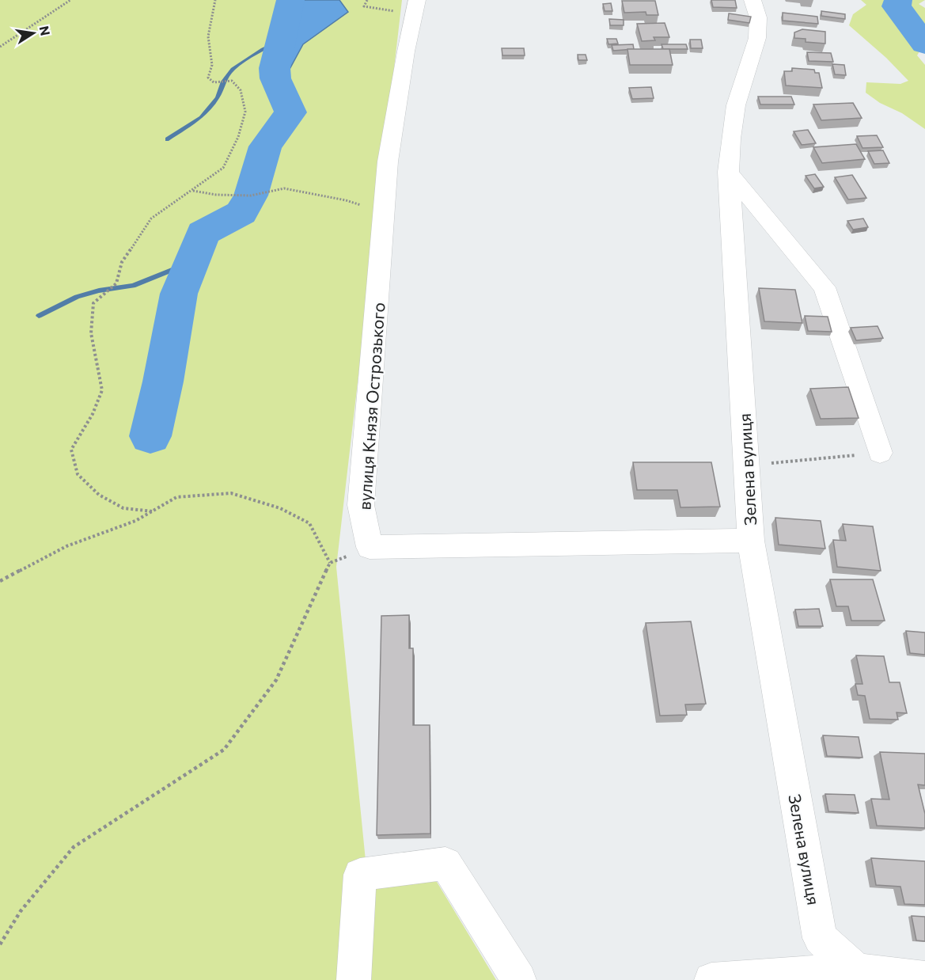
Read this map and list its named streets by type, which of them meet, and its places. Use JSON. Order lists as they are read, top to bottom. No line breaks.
{"streets":{"street":["вулиця Князя Острозького","Зелена вулиця"]},"north":"right"}
